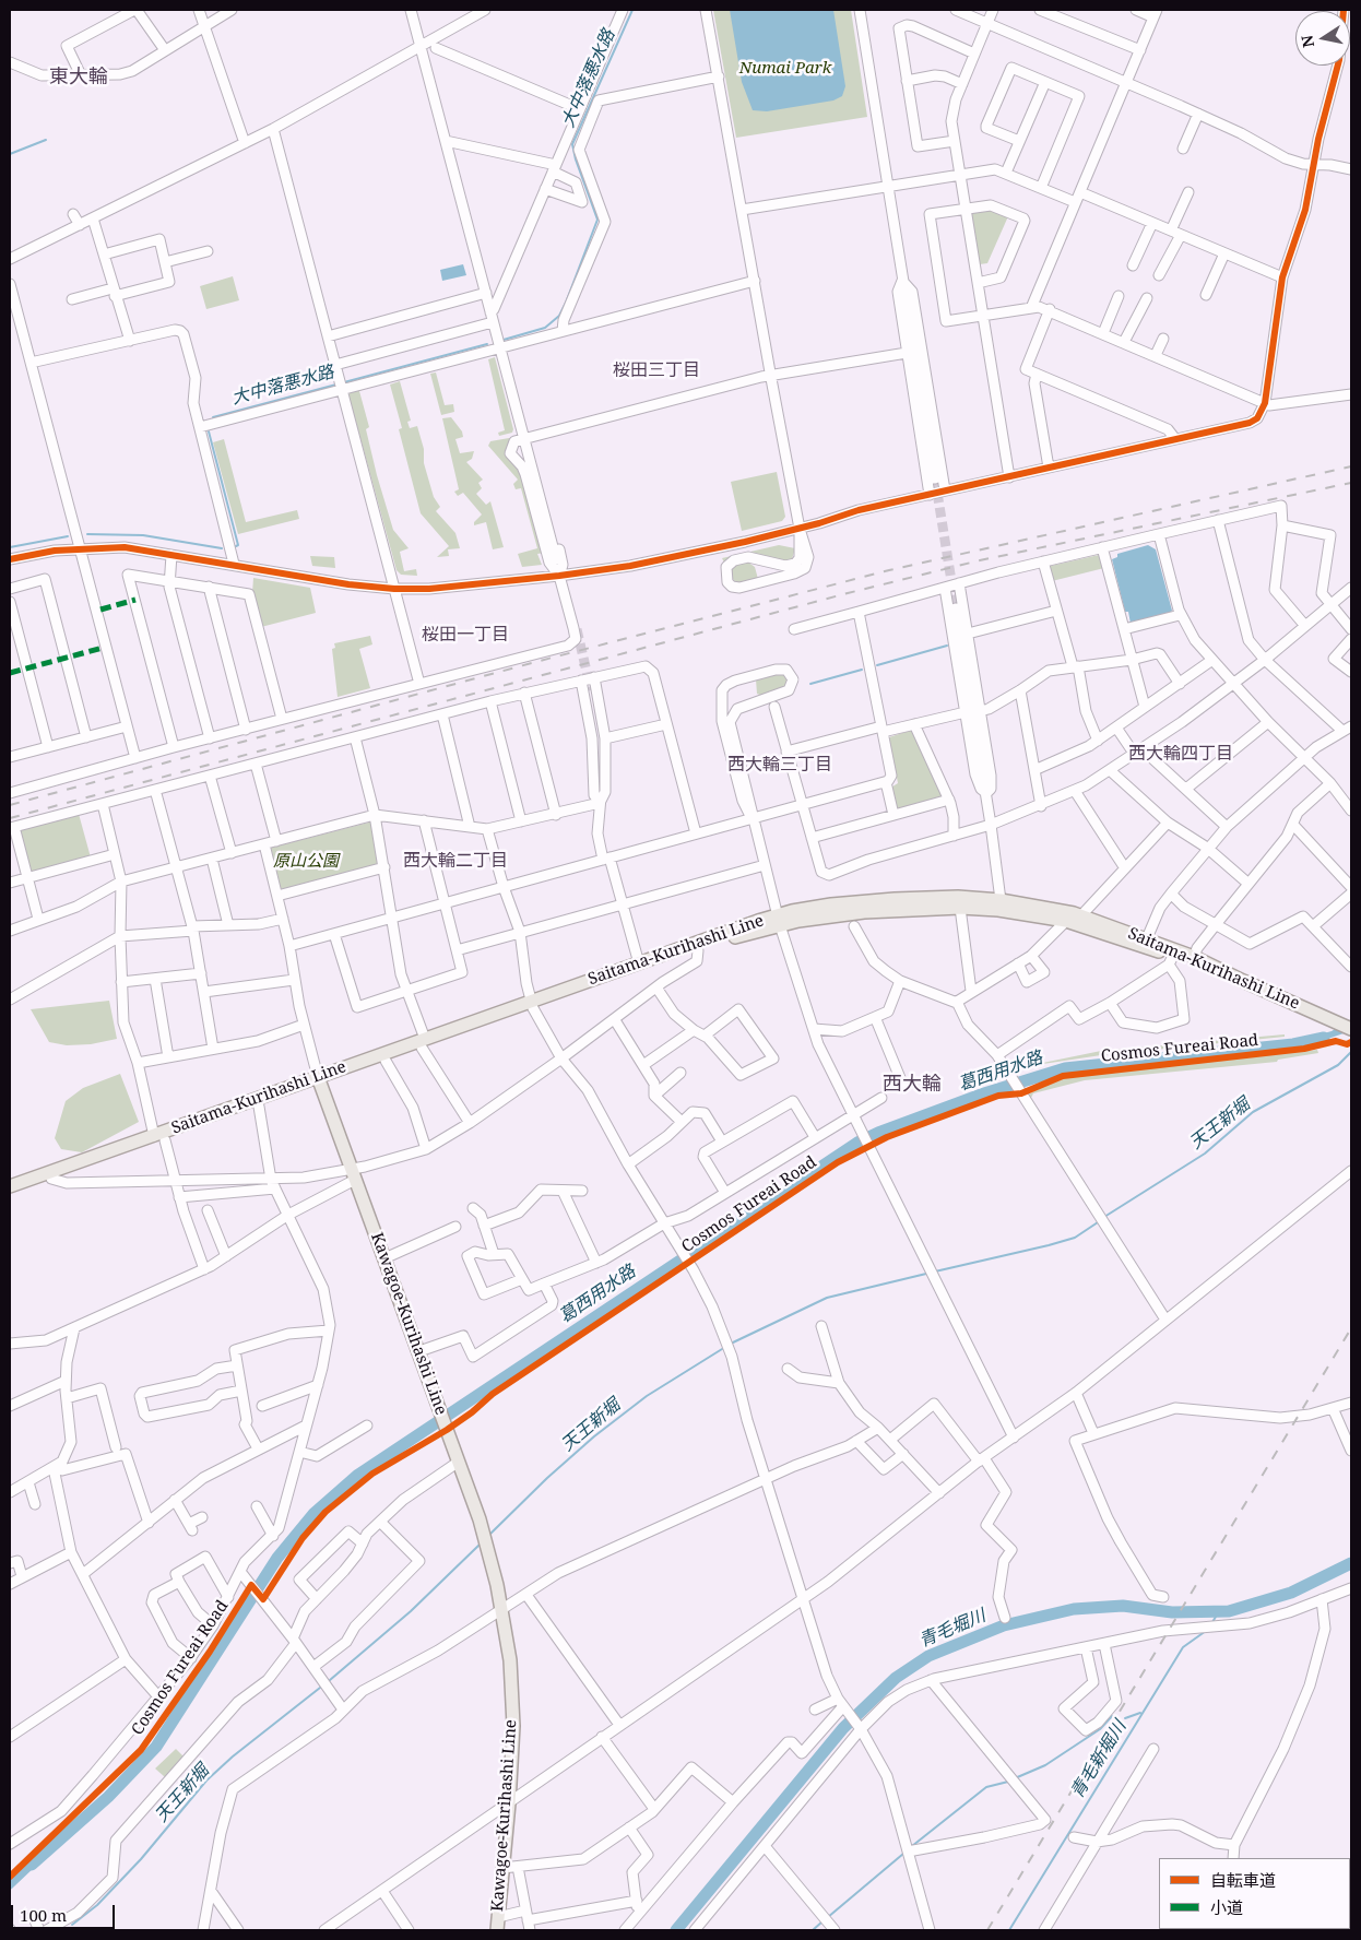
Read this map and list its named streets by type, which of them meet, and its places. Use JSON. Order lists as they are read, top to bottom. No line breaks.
{"streets":{"main road":["Saitama-Kurihashi Line","Kawagoe-Kurihashi Line"],"cycle path":["Cosmos Fureai Road"]},"crossings":[["Saitama-Kurihashi Line","Kawagoe-Kurihashi Line"]],"districts":["東大輪","桜田三丁目","桜田一丁目","西大輪四丁目","西大輪三丁目","西大輪二丁目","西大輪"],"water":["大中落悪水路","葛西用水路","天王新堀","青毛堀川","青毛新堀川"],"parks":["Numai Park","原山公園"],"legend":["自転車道","小道"],"scale_bar":"100 m","north":"left"}
